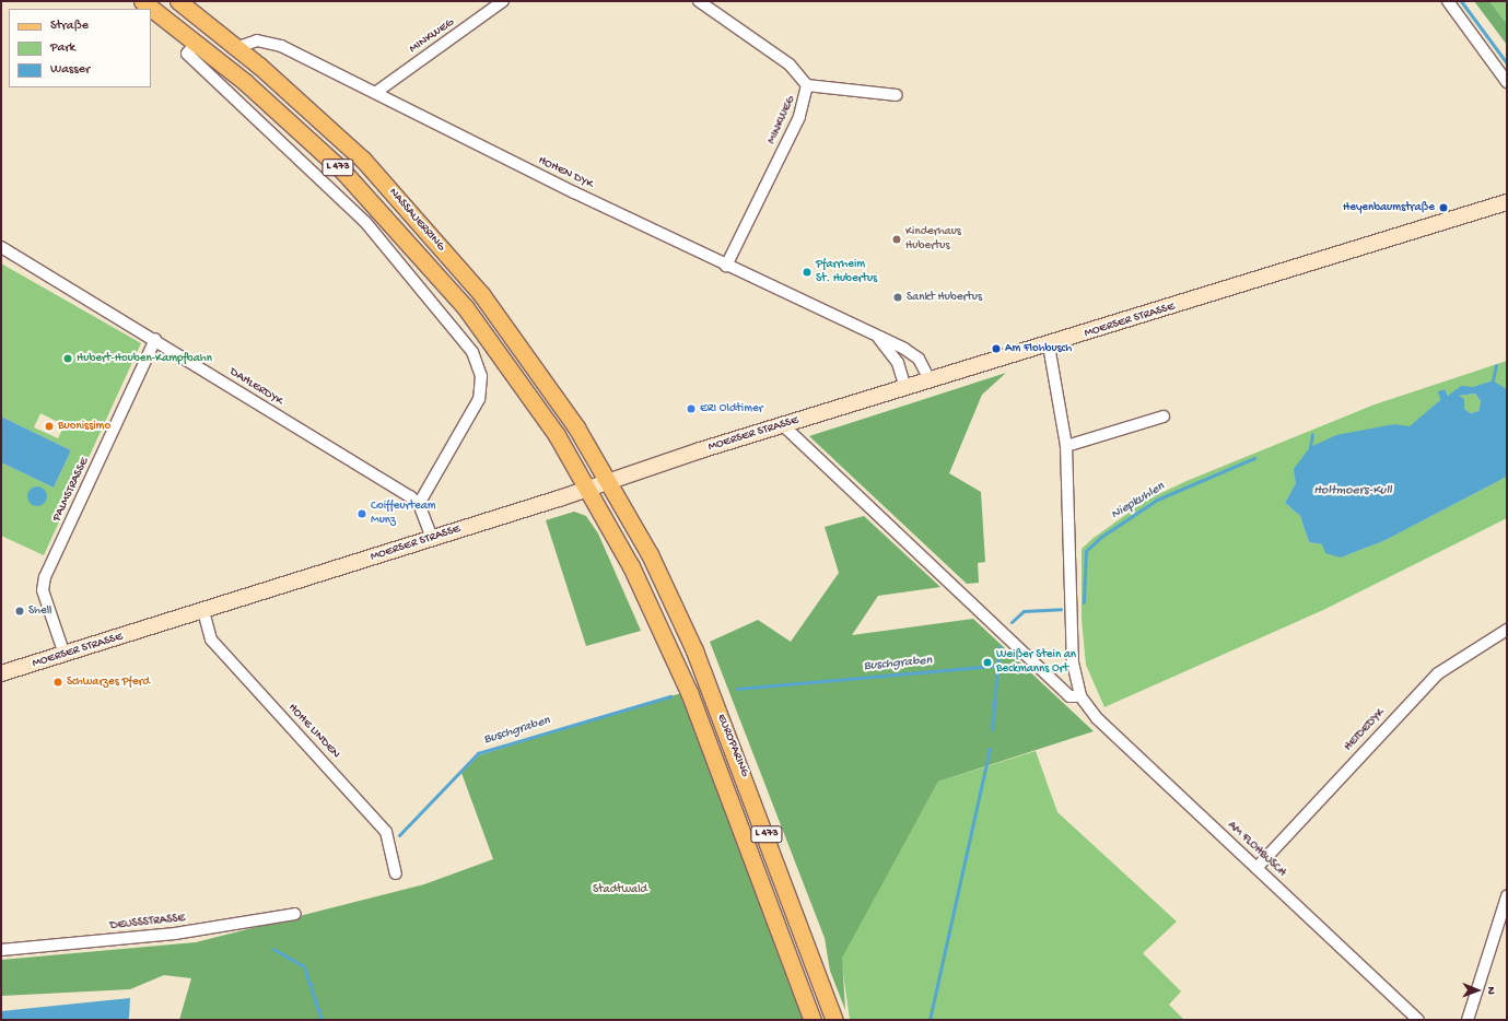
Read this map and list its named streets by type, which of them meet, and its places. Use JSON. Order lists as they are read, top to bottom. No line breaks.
{"streets":{"main road":["L 473","NASSAUERRING","MOERSER STRASSE","EUROPARING"],"street":["MINKWEG","HOHEN DYK","DAHLERDYK","PALMSTRASSE","HEIDEDYK","HOHE LINDEN","AM FLOHBUSCH","DEUSSSTRASSE"]},"crossings":[["MINKWEG","HOHEN DYK"],["HOHEN DYK","NASSAUERRING"],["HOHEN DYK","MOERSER STRASSE"],["NASSAUERRING","MOERSER STRASSE"],["NASSAUERRING","DAHLERDYK"],["NASSAUERRING","EUROPARING"],["MOERSER STRASSE","PALMSTRASSE"],["MOERSER STRASSE","HOHE LINDEN"],["MOERSER STRASSE","EUROPARING"],["MOERSER STRASSE","AM FLOHBUSCH"],["DAHLERDYK","PALMSTRASSE"],["HEIDEDYK","AM FLOHBUSCH"]],"water":["Holtmoers-Kull","Niepkuhlen","Buschgraben"],"parks":["Stadtwald"],"places":["Heyenbaumstraße","Kinderhaus Hubertus","Pfarrheim St. Hubertus","Sankt Hubertus","Am Flohbusch","Hubert-Houben-Kampfbahn","ERI Oldtimer","Buonissimo","Coiffeurteam Munz","Shell","Weißer Stein an Beckmanns Ort","Schwarzes Pferd"],"legend":["Straße","Park","Wasser"],"north":"right"}
